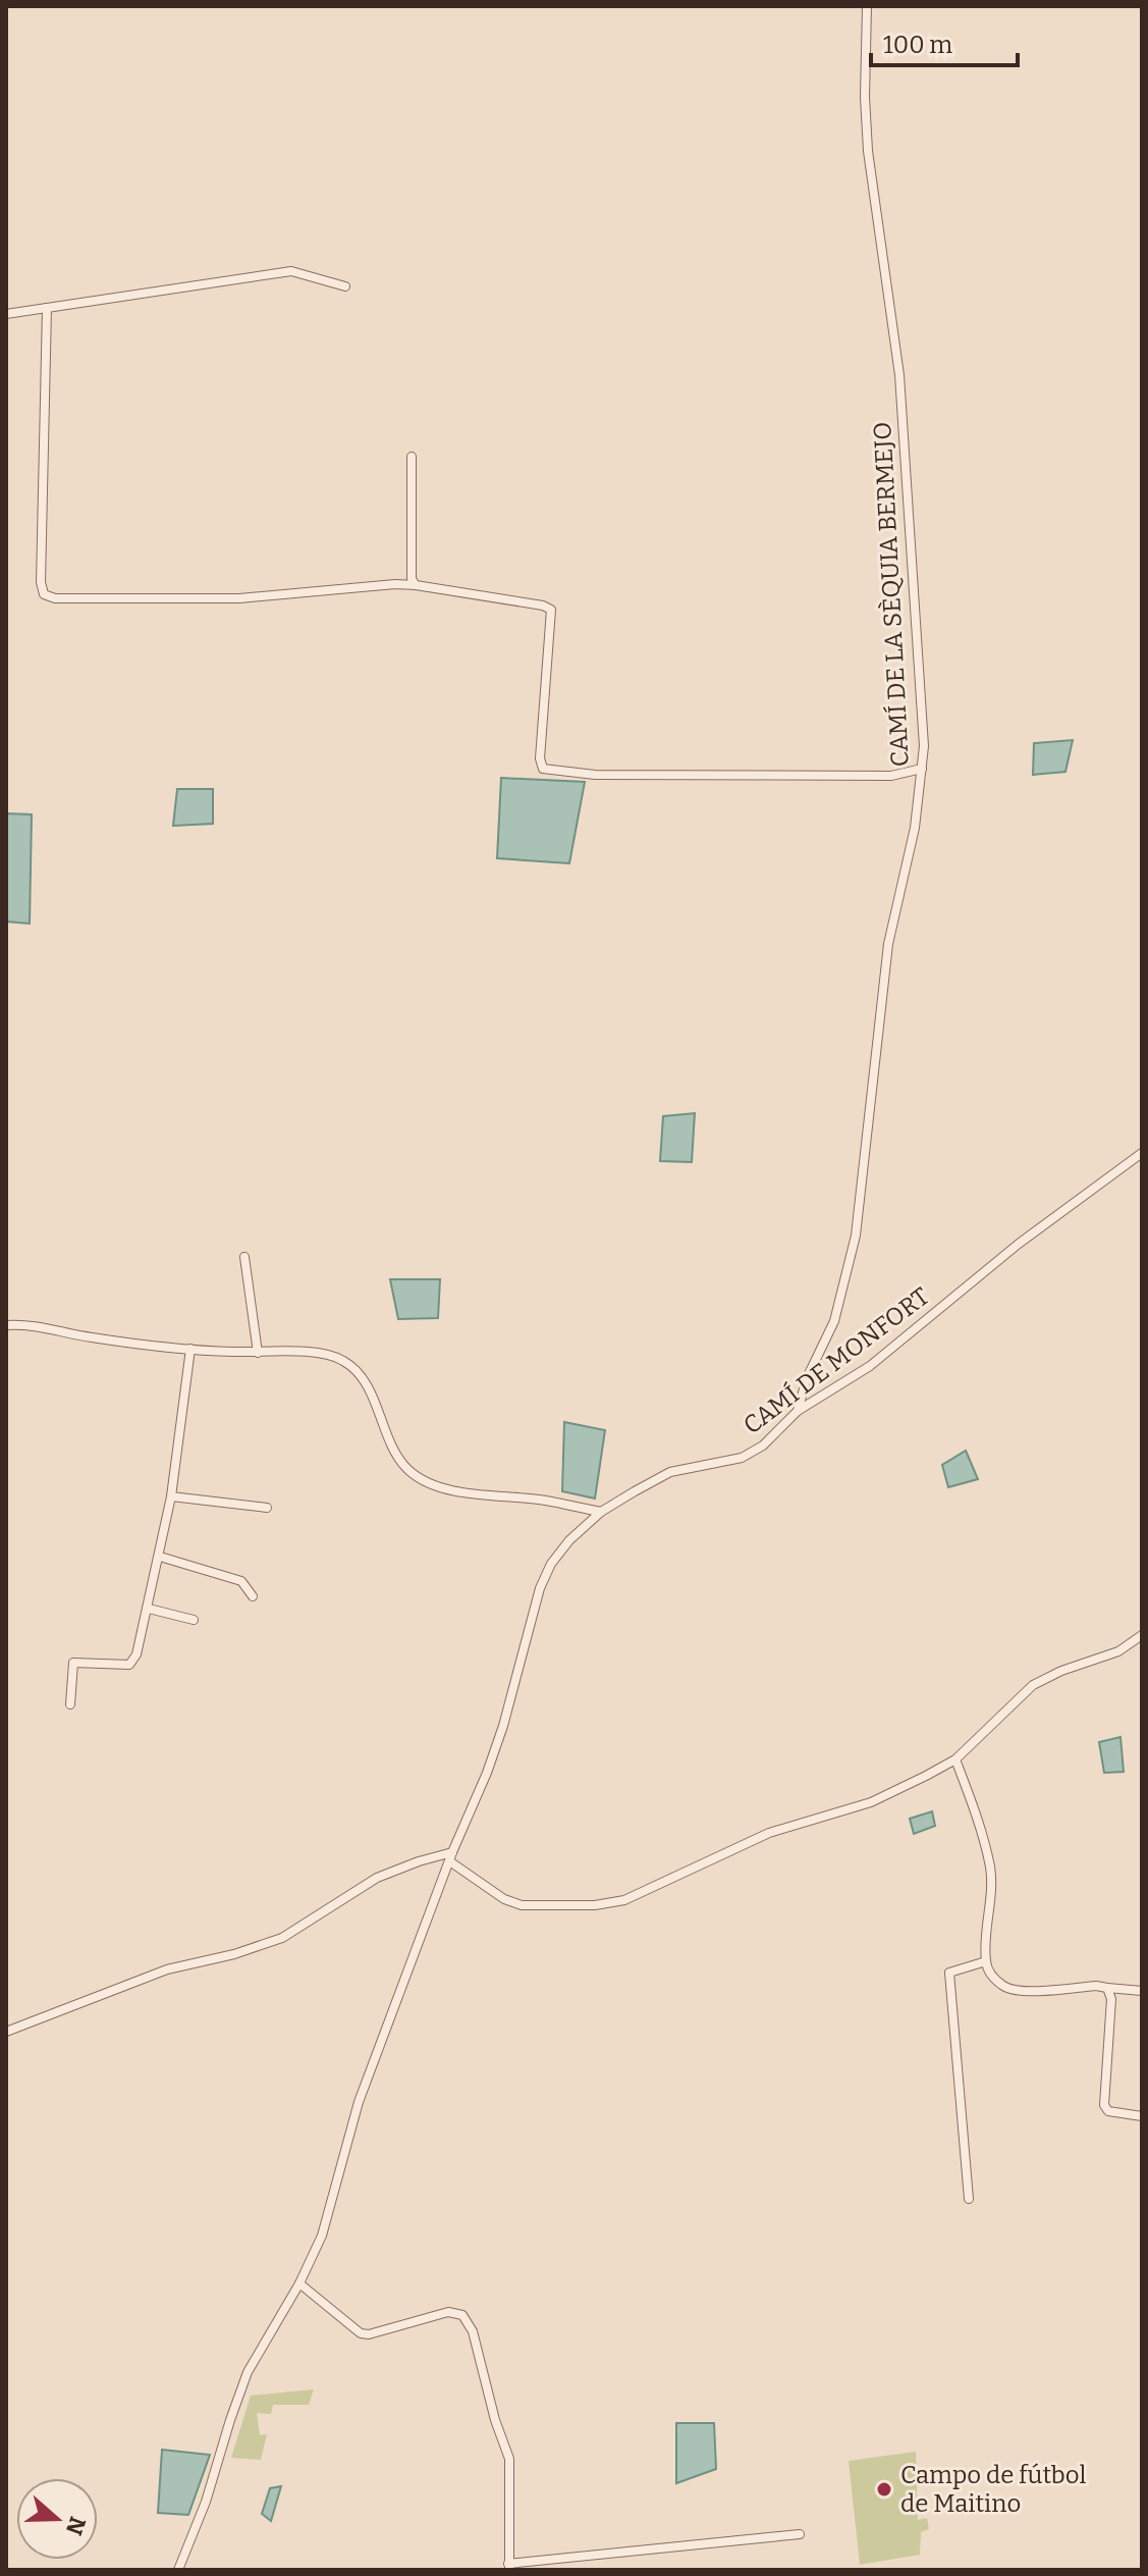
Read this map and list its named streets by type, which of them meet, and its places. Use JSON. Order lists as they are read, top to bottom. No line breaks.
{"streets":{"street":["CAMÍ DE LA SÈQUIA BERMEJO","CAMÍ DE MONFORT"]},"crossings":[["CAMÍ DE LA SÈQUIA BERMEJO","CAMÍ DE MONFORT"]],"places":["Campo de fútbol de Maitino"],"scale_bar":"100 m","north":"right"}
